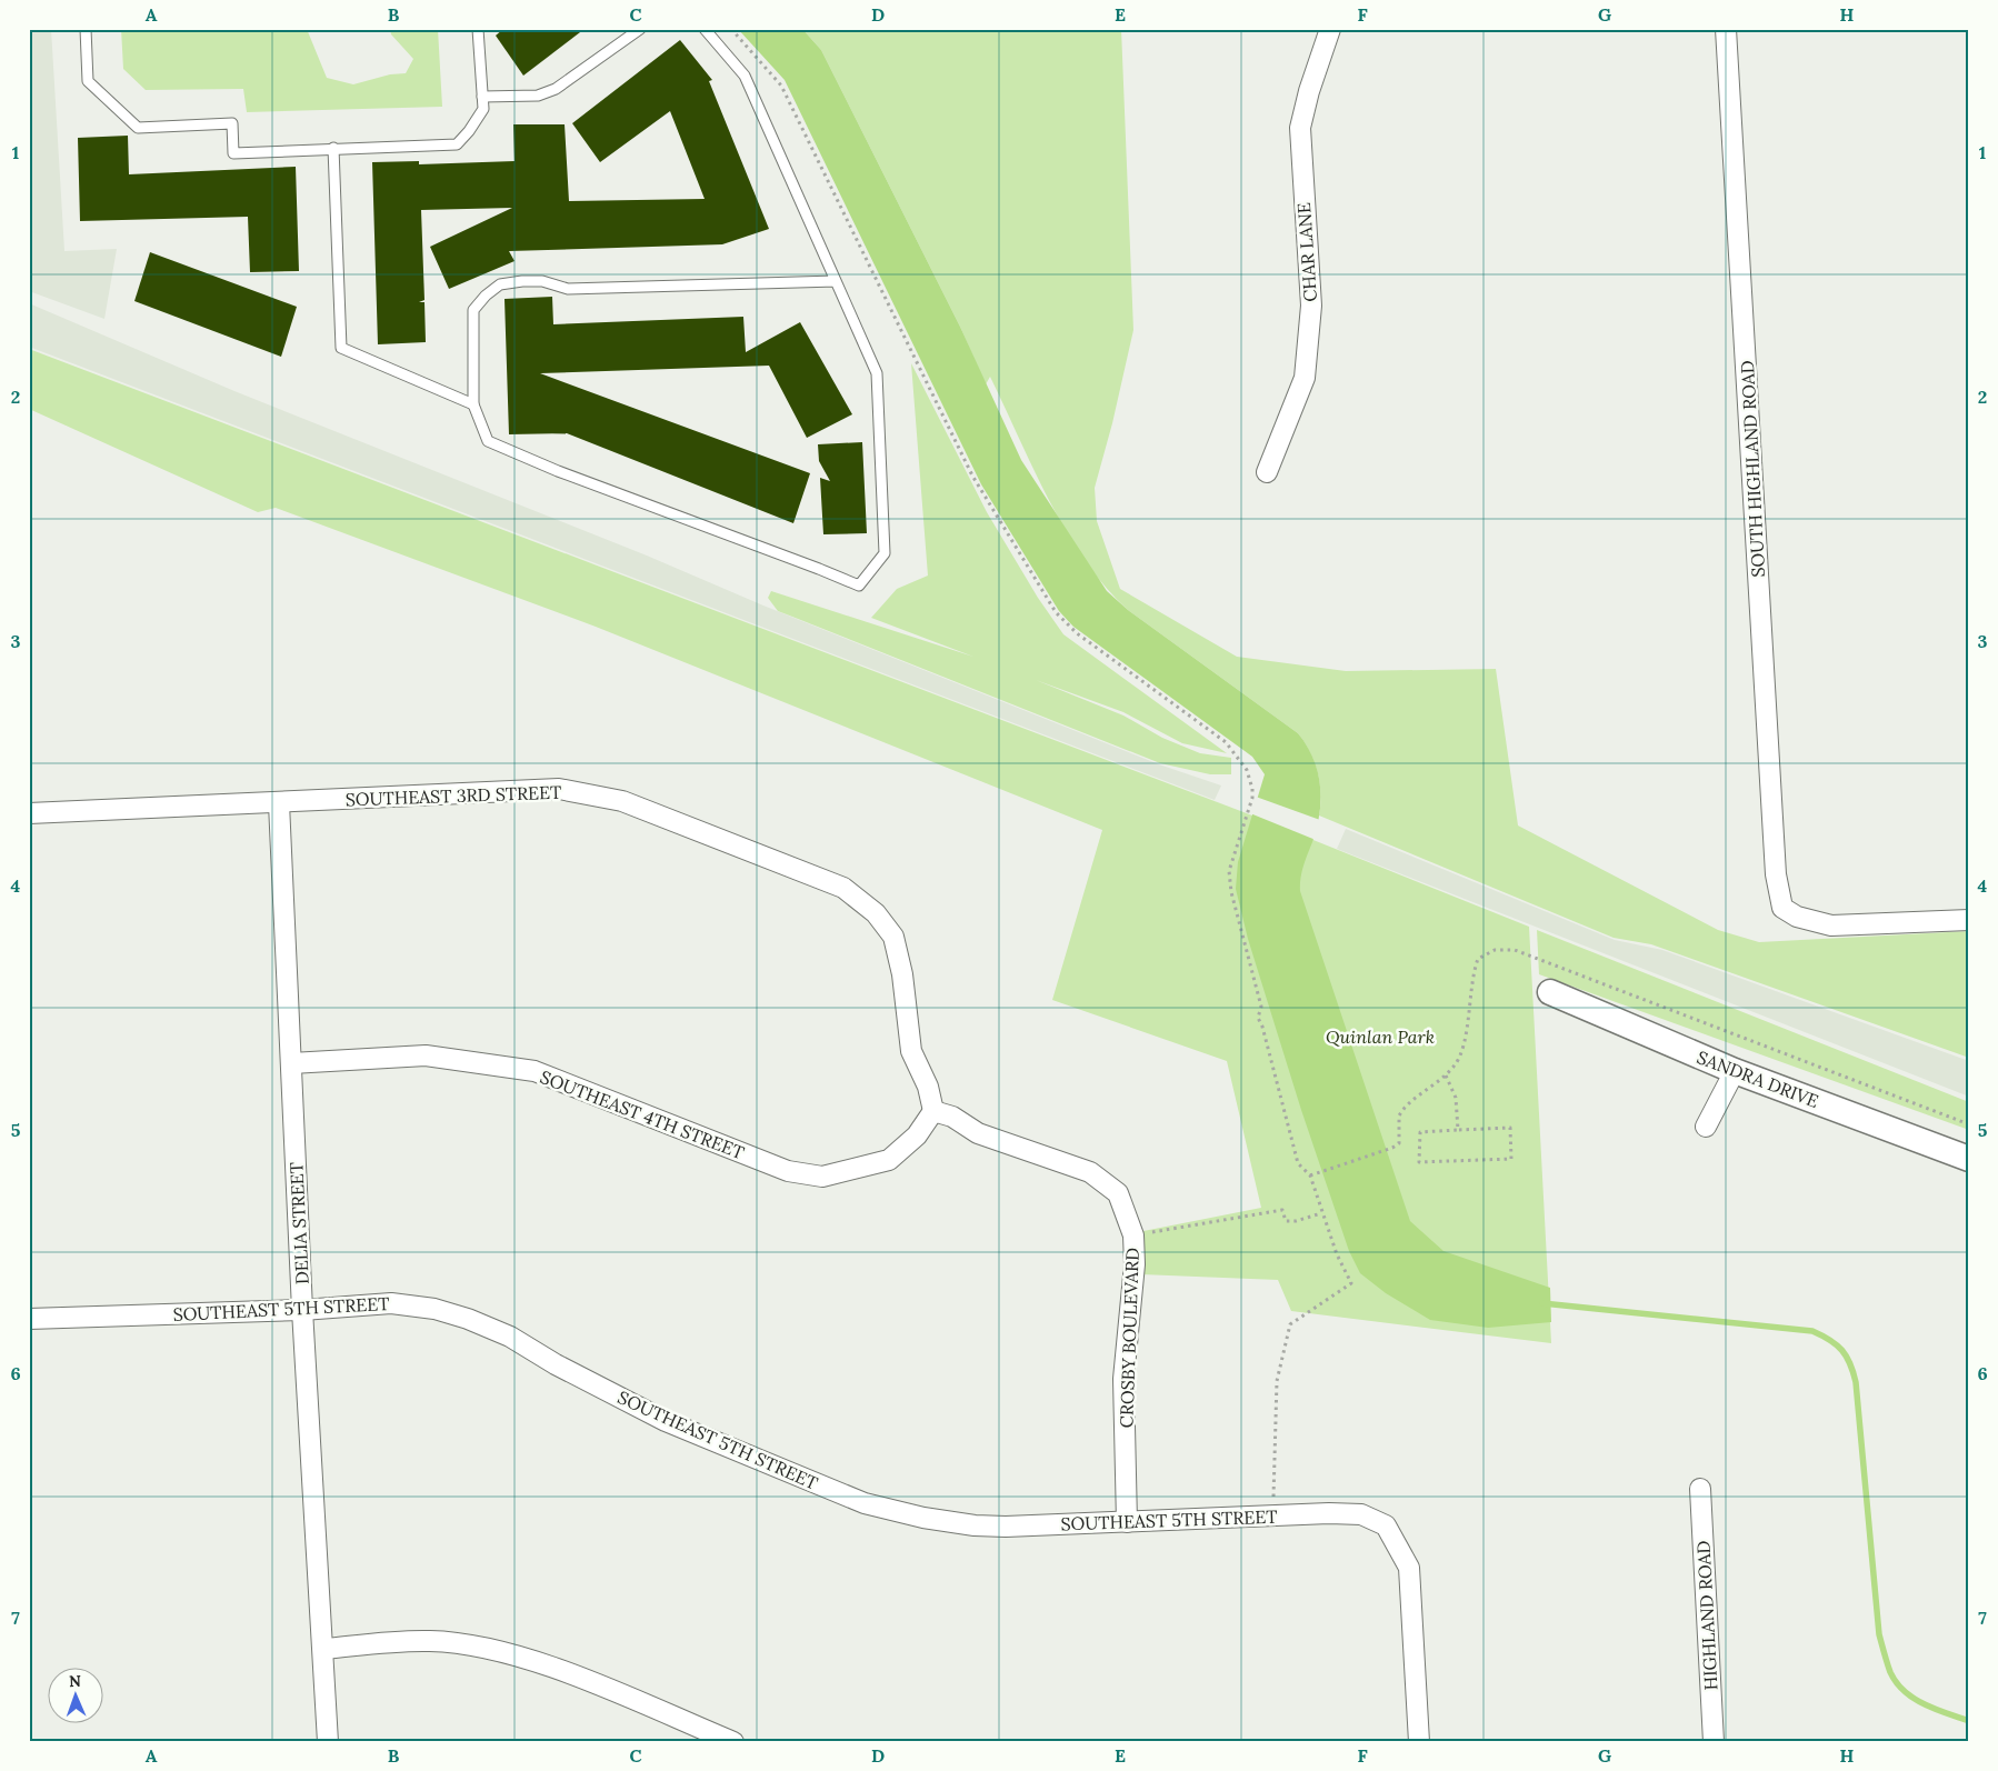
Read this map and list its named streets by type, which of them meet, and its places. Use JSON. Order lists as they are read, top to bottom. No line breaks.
{"streets":{"street":["CHAR LANE","SOUTH HIGHLAND ROAD","SOUTHEAST 3RD STREET","SANDRA DRIVE","SOUTHEAST 4TH STREET","DELIA STREET","SOUTHEAST 5TH STREET","CROSBY BOULEVARD","HIGHLAND ROAD"]},"crossings":[["SOUTHEAST 3RD STREET","SOUTHEAST 4TH STREET"],["SOUTHEAST 3RD STREET","DELIA STREET"],["SOUTHEAST 3RD STREET","CROSBY BOULEVARD"],["SOUTHEAST 4TH STREET","DELIA STREET"],["SOUTHEAST 4TH STREET","CROSBY BOULEVARD"],["DELIA STREET","SOUTHEAST 5TH STREET"],["SOUTHEAST 5TH STREET","CROSBY BOULEVARD"]],"parks":["Quinlan Park"],"north":"top","grid":{"columns":["A","B","C","D","E","F","G","H"],"rows":["1","2","3","4","5","6","7"]}}
